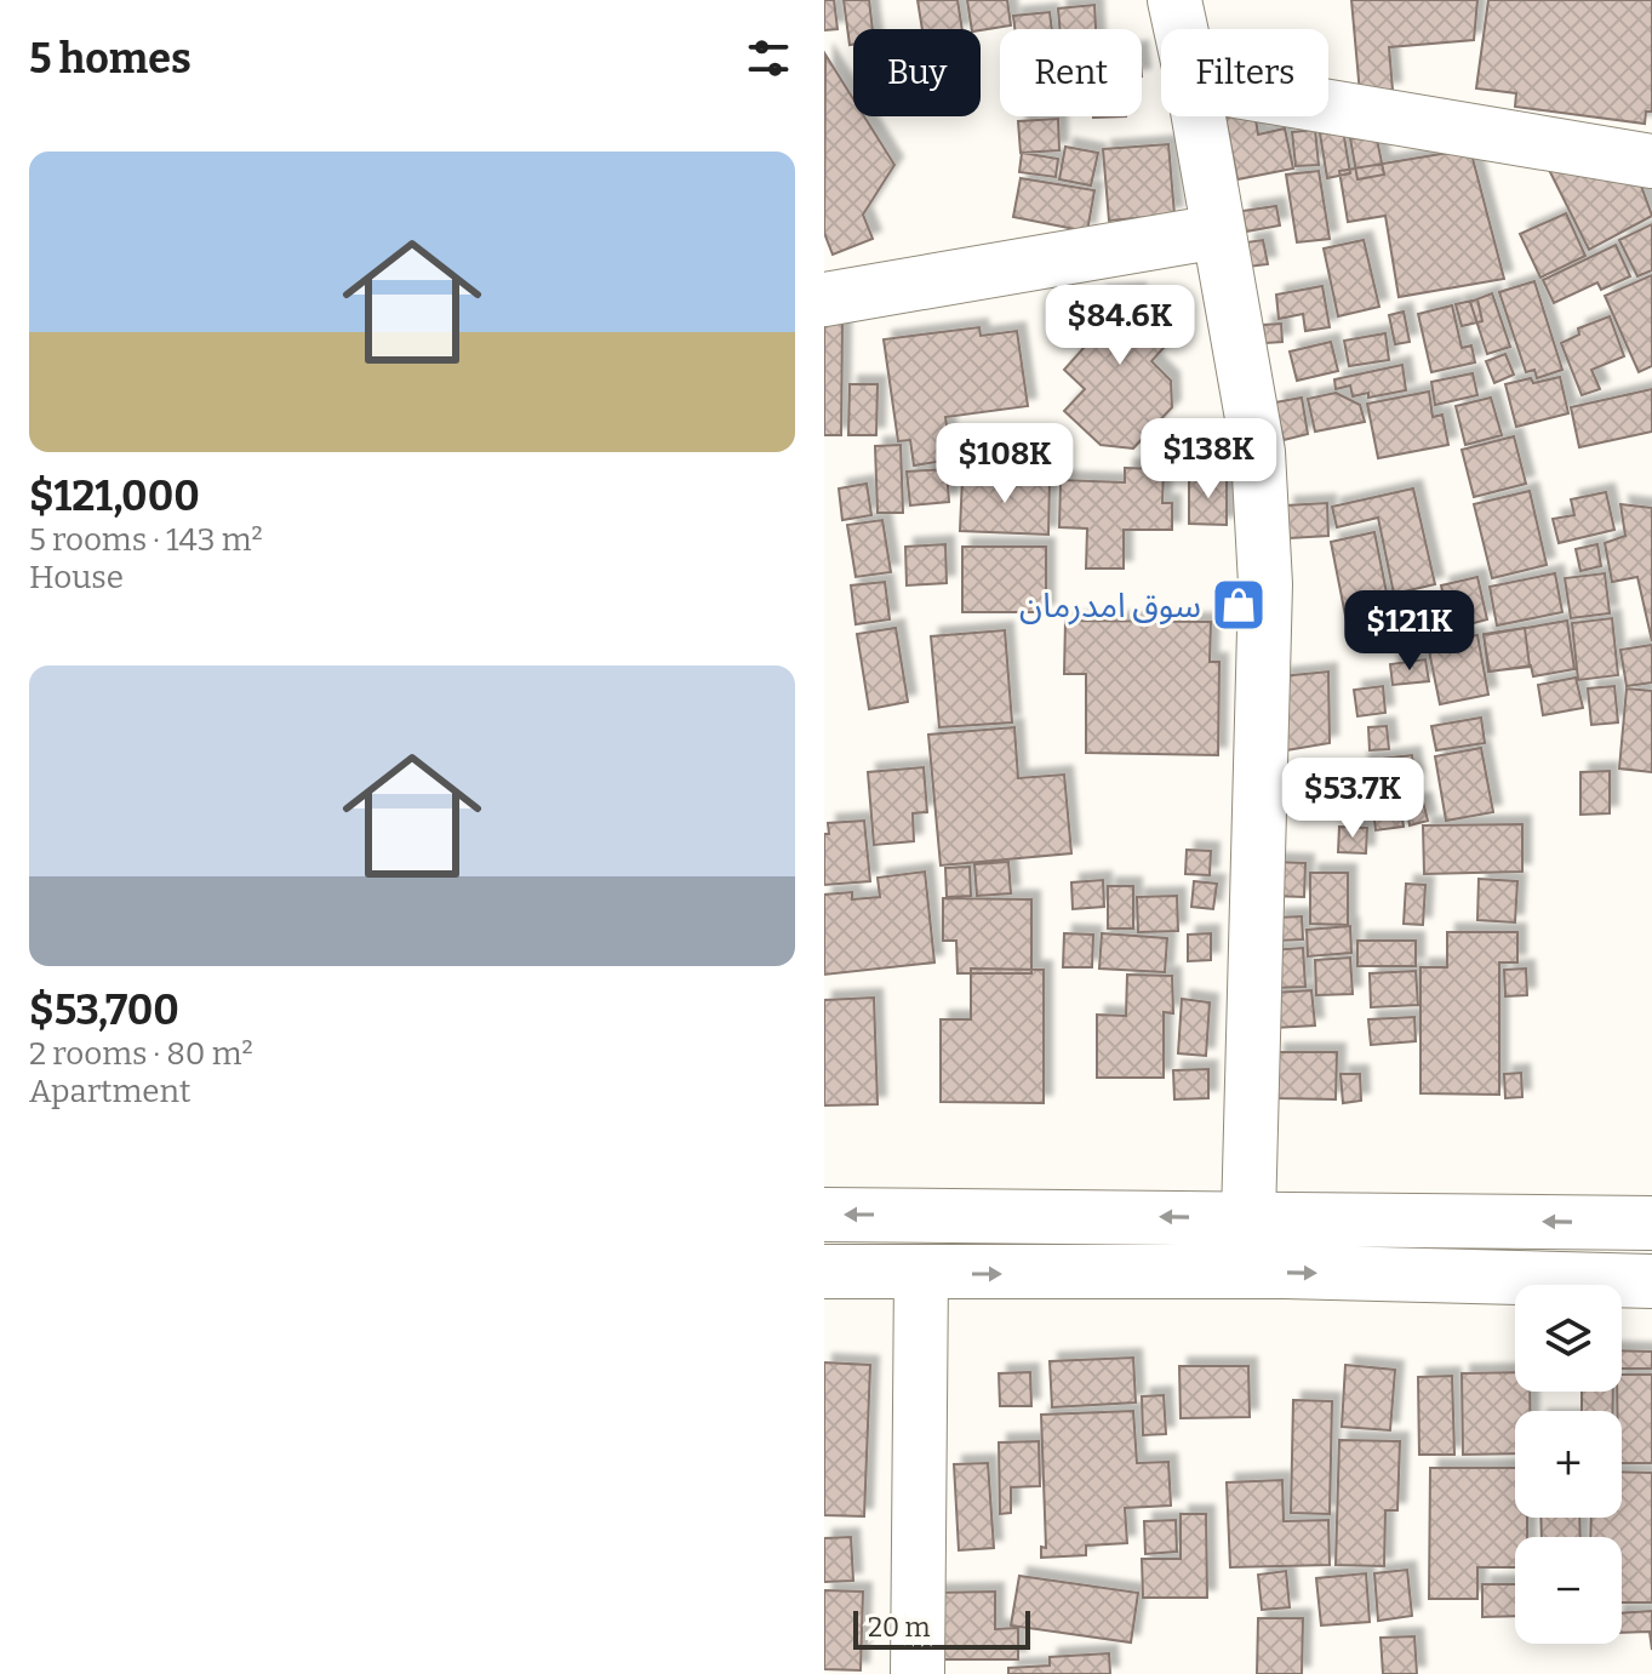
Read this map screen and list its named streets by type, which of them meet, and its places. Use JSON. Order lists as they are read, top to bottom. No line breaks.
{"places":{"shop":["سوق امدرمان"]},"scale_bar":"20 m","page":{"heading":"5 homes","chip":["Buy","Rent","Filters"],"list":[{"name":"$121,000","note":"5 rooms · 143 m² · House"},{"name":"$53,700","note":"2 rooms · 80 m² · Apartment"}],"price":["$84.6K","$138K","$108K","$121K","$53.7K"],"map_buttons":["+","−"],"scale":"20 m"}}
